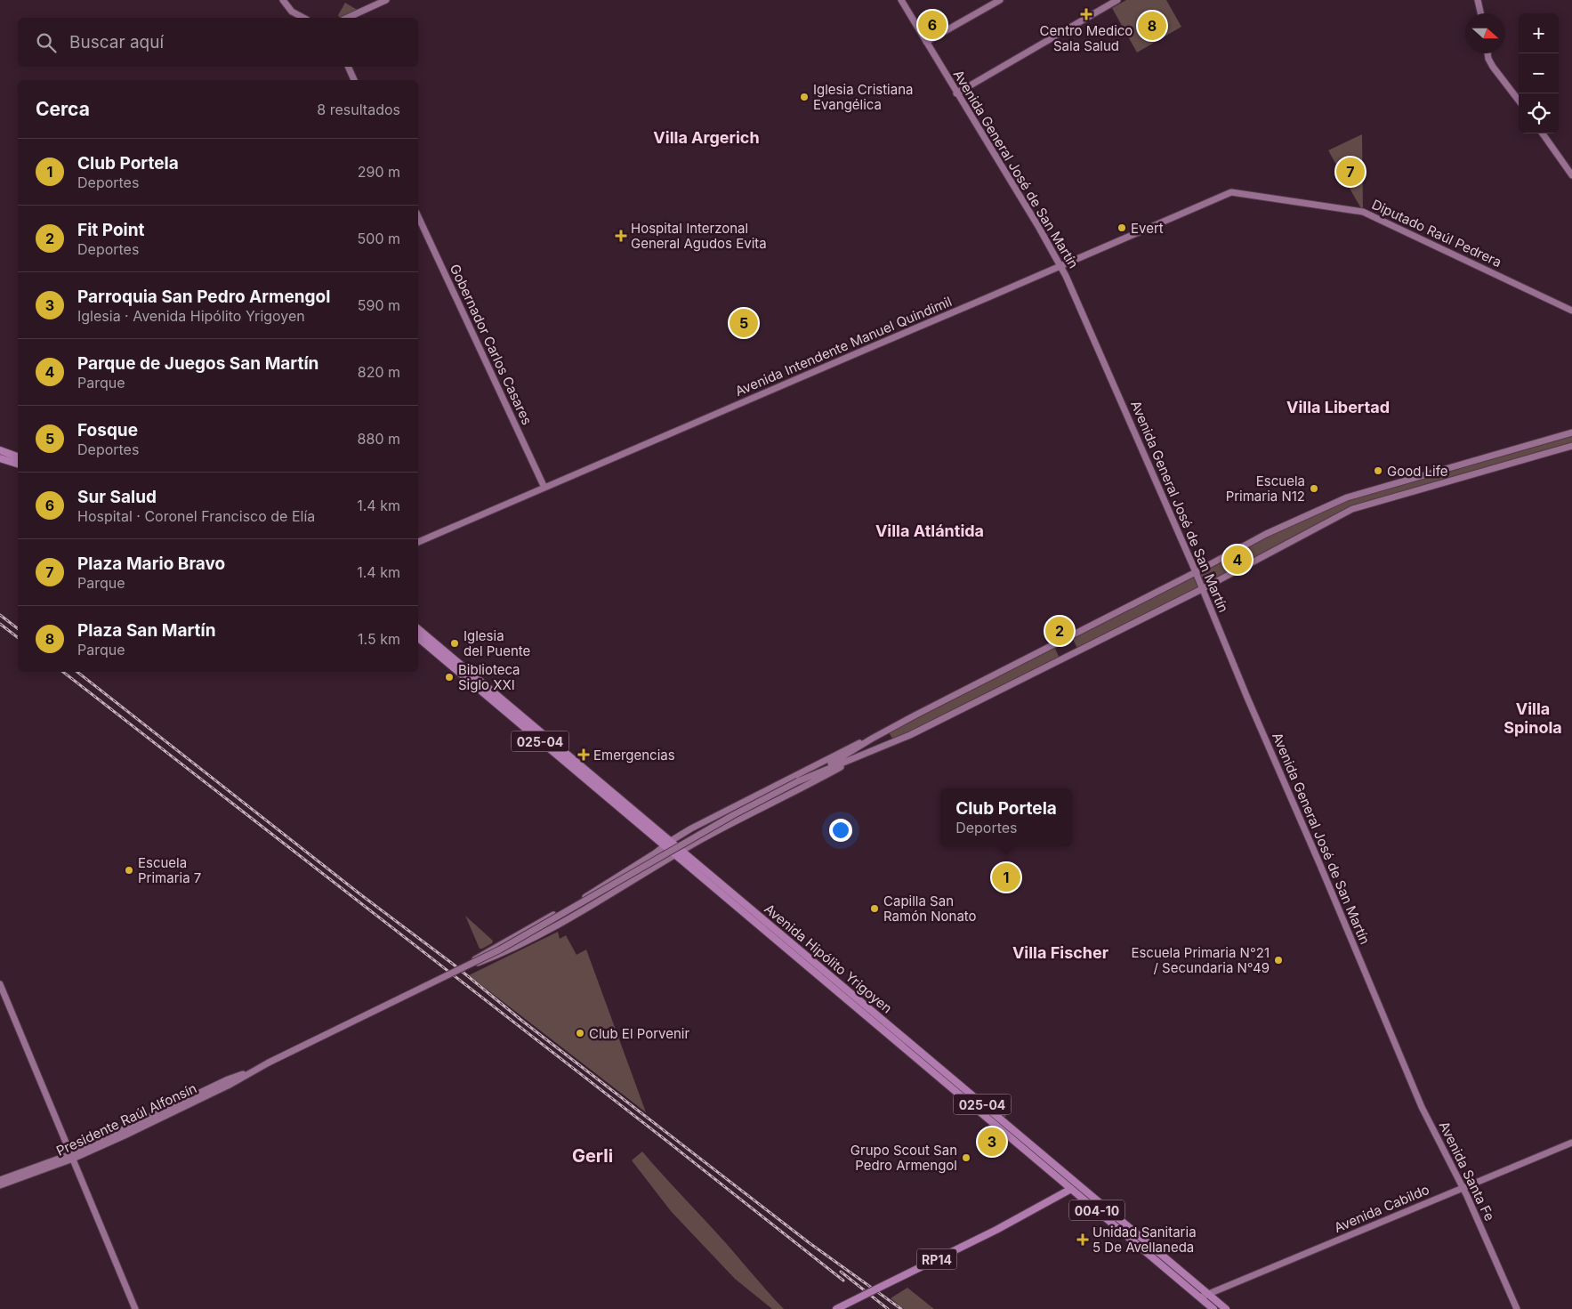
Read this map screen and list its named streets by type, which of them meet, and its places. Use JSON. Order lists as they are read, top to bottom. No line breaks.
{"streets":{"main road":["Avenida General José de San Martín","Diputado Raúl Pedrera","Gobernador Carlos Casares","Avenida Intendente Manuel Quindimil","025-04","Avenida Hipólito Yrigoyen","Presidente Raúl Alfonsín","Avenida Santa Fe","Avenida Cabildo","004-10","RP14"]},"crossings":[["Avenida General José de San Martín","Avenida Intendente Manuel Quindimil"],["Avenida General José de San Martín","Avenida Santa Fe"],["Diputado Raúl Pedrera","Avenida Intendente Manuel Quindimil"],["Gobernador Carlos Casares","Avenida Intendente Manuel Quindimil"],["Avenida Hipólito Yrigoyen","Avenida Cabildo"],["Avenida Hipólito Yrigoyen","RP14"],["Avenida Santa Fe","Avenida Cabildo"]],"districts":["Villa Argerich","Villa Libertad","Villa Atlántida","Villa Spinola","Villa Fischer","Gerli"],"places":{"health":["Centro Medico Sala Salud","Hospital Interzonal General Agudos Evita","Emergencias","Unidad Sanitaria 5 De Avellaneda"],"other":["Iglesia Cristiana Evangélica","Evert","Good Life","Escuela Primaria N12","Iglesia del Puente","Biblioteca Siglo XXI","Escuela Primaria 7","Capilla San Ramón Nonato","Escuela Primaria N°21 / Secundaria N°49","Club El Porvenir","Grupo Scout San Pedro Armengol"]},"north":"right","page":{"pins":["6","8","7","5","4","2","1","3"],"map_buttons":["+","−"],"search":"Buscar aquí","heading":["Cerca","8 resultados"],"list":[{"mark":"1","name":"Club Portela","note":"Deportes","value":"290 m"},{"mark":"2","name":"Fit Point","note":"Deportes","value":"500 m"},{"mark":"3","name":"Parroquia San Pedro Armengol","note":"Iglesia · Avenida Hipólito Yrigoyen","value":"590 m"},{"mark":"4","name":"Parque de Juegos San Martín","note":"Parque","value":"820 m"},{"mark":"5","name":"Fosque","note":"Deportes","value":"880 m"},{"mark":"6","name":"Sur Salud","note":"Hospital · Coronel Francisco de Elía","value":"1.4 km"},{"mark":"7","name":"Plaza Mario Bravo","note":"Parque","value":"1.4 km"},{"mark":"8","name":"Plaza San Martín","note":"Parque","value":"1.5 km"}],"popup":["Club Portela","Deportes"]}}
